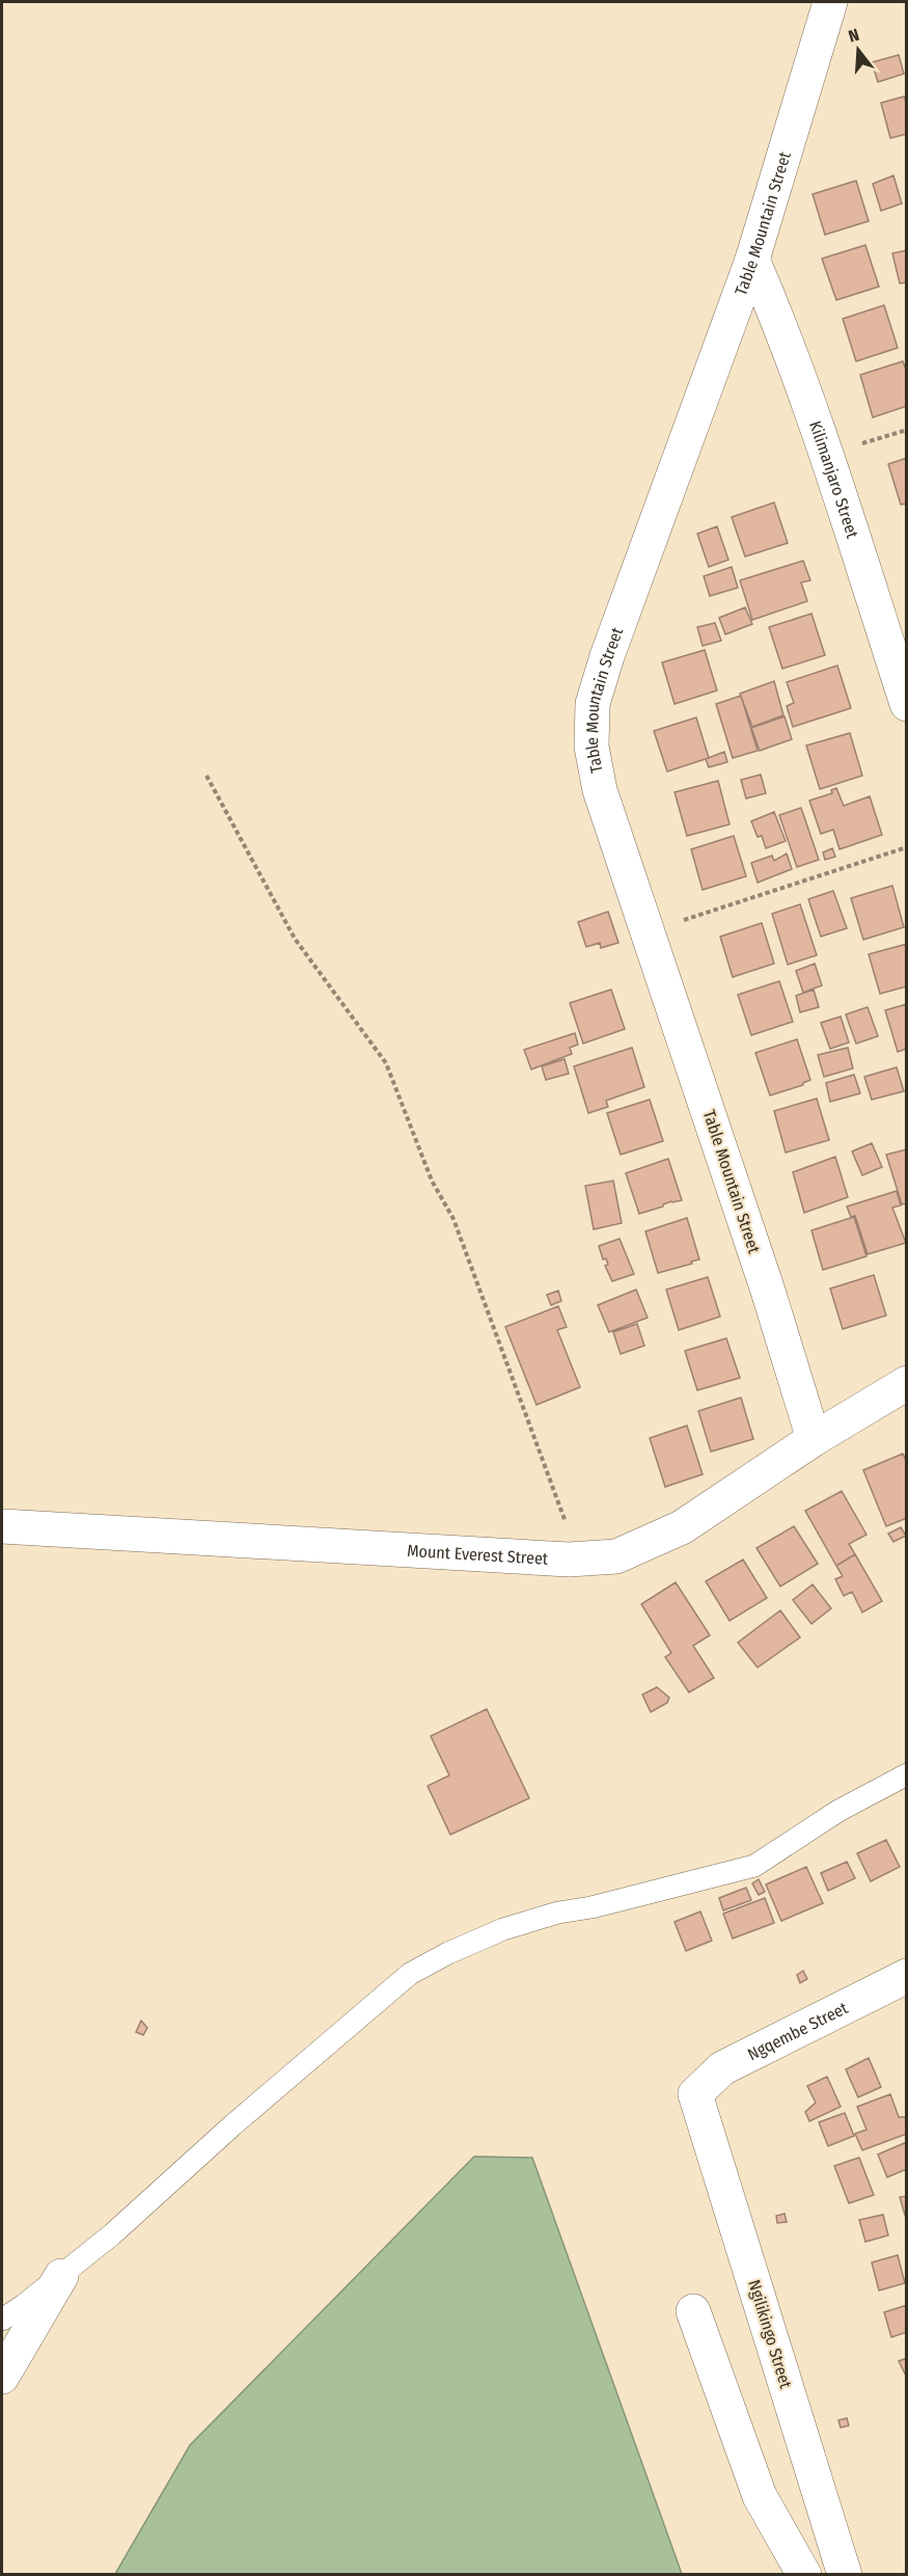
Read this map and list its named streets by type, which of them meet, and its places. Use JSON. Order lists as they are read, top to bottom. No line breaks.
{"streets":{"street":["Table Mountain Street","Kilimanjaro Street","Mount Everest Street","Ngqembe Street","Ngilikingo Street"]},"crossings":[["Table Mountain Street","Kilimanjaro Street"],["Table Mountain Street","Mount Everest Street"],["Ngqembe Street","Ngilikingo Street"]],"north":"top"}
